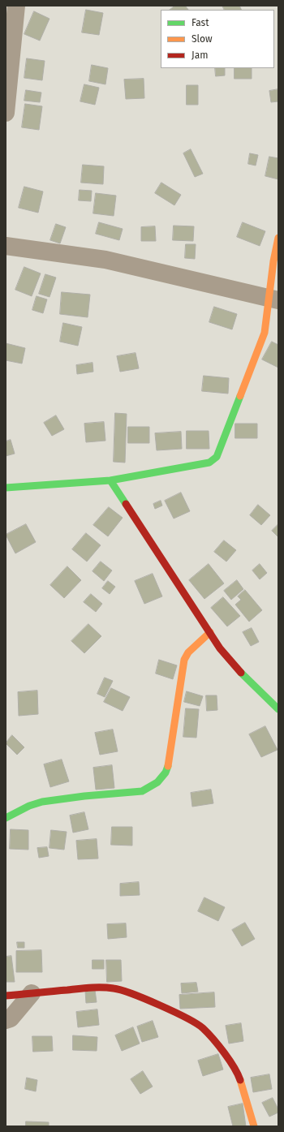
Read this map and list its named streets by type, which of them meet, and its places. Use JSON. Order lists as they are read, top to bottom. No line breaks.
{"legend":["Fast","Slow","Jam"]}
